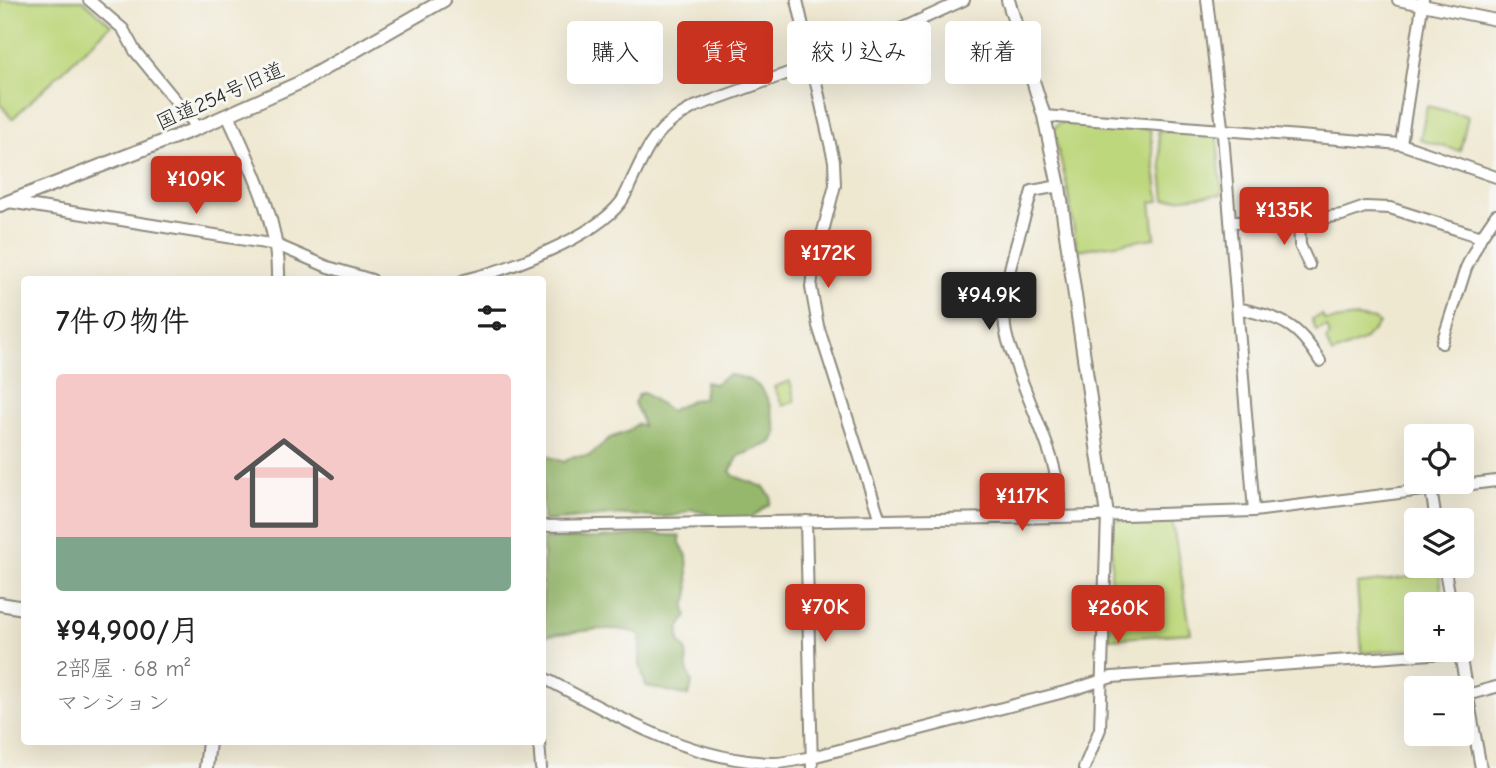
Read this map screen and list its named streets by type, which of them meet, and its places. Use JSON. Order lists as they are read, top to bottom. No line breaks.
{"streets":{"street":["国道254号旧道"]},"page":{"chip":["購入","賃貸","絞り込み","新着"],"price":["¥109K","¥135K","¥172K","¥94.9K","¥117K","¥70K","¥260K"],"heading":"7件の物件","list":[{"name":"¥94,900/月","note":"2部屋 · 68 m² · マンション"}],"map_buttons":["+","−"]}}
